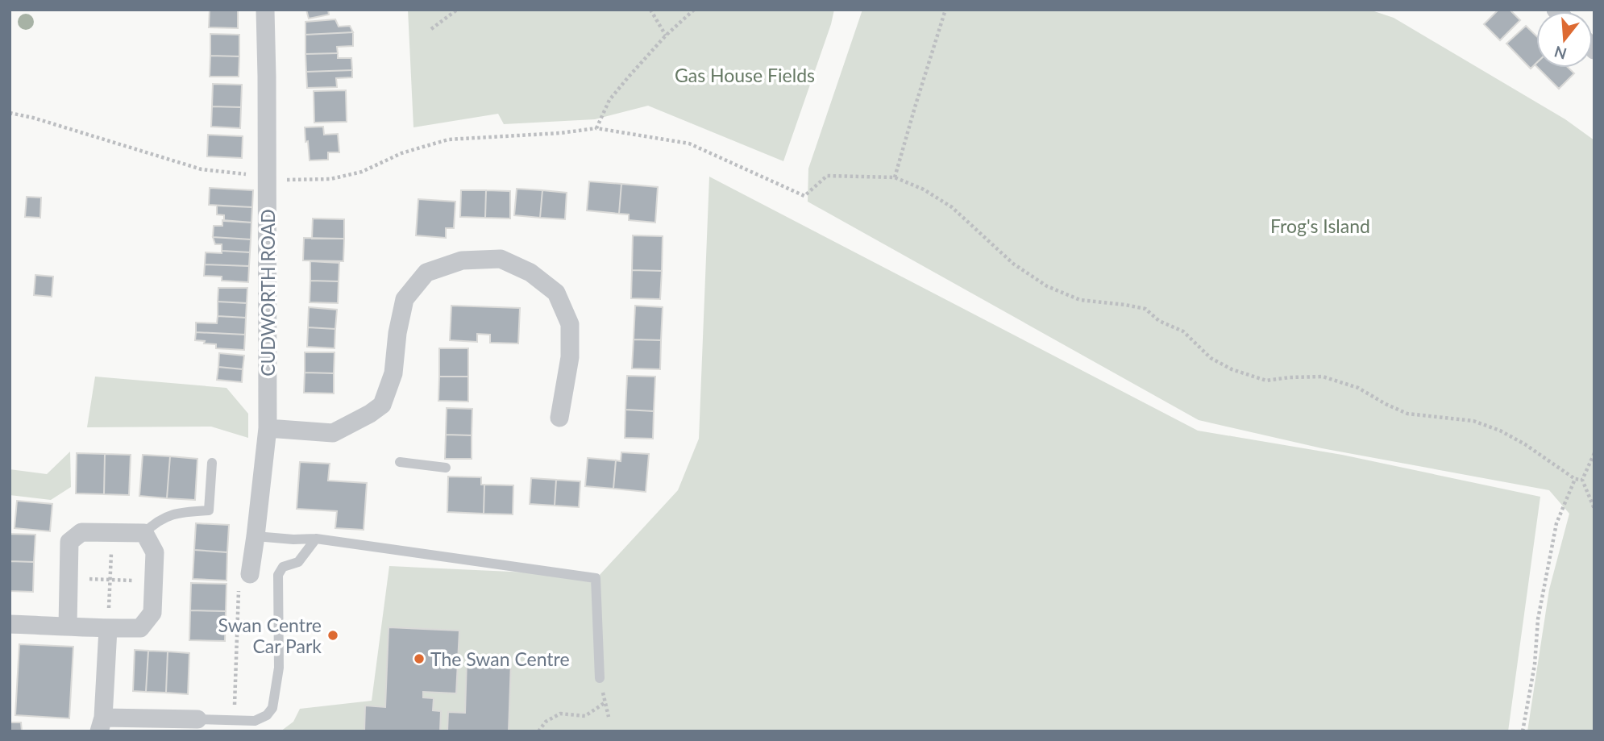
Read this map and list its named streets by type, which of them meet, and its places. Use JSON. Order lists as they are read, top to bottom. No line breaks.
{"streets":{"street":["CUDWORTH ROAD"]},"parks":["Gas House Fields","Frog's Island"],"places":["Swan Centre Car Park","The Swan Centre"],"north":"bottom"}
